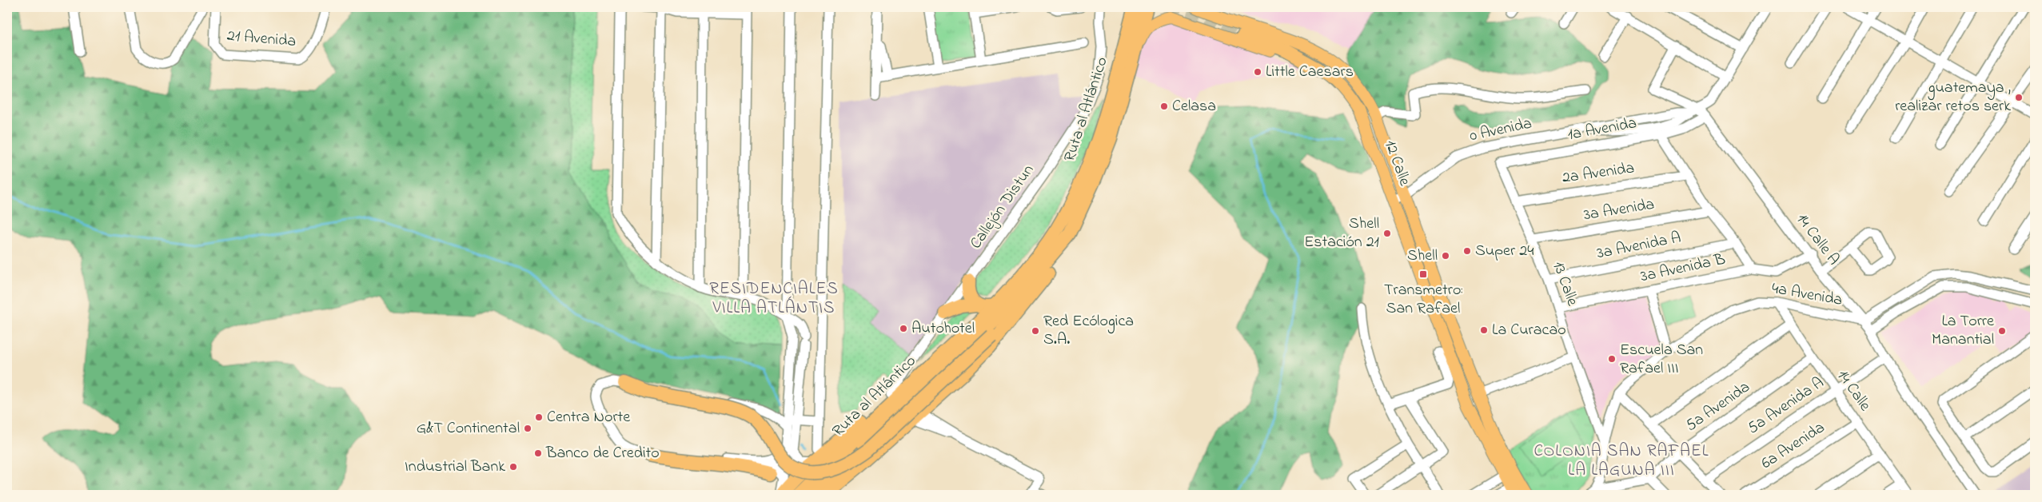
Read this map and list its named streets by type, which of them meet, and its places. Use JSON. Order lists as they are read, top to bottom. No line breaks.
{"streets":{"highway":["Ruta al Atlántico"],"main road":["12 Calle"],"street":["21 Avenida","1a Avenida","0 Avenida","2a Avenida","Callejón Distun","3a Avenida","14 Calle A","3a Avenida A","3a Avenida B","13 Calle","4a Avenida","14 Calle","5a Avenida A","5a Avenida","6a Avenida"]},"crossings":[["Ruta al Atlántico","12 Calle"],["1a Avenida","0 Avenida"],["1a Avenida","14 Calle A"],["1a Avenida","13 Calle"],["0 Avenida","12 Calle"],["0 Avenida","14 Calle A"],["2a Avenida","13 Calle"],["3a Avenida","13 Calle"],["14 Calle A","3a Avenida B"],["14 Calle A","4a Avenida"],["14 Calle A","5a Avenida A"],["3a Avenida A","13 Calle"],["3a Avenida B","13 Calle"],["13 Calle","4a Avenida"],["4a Avenida","14 Calle"],["14 Calle","5a Avenida A"],["14 Calle","5a Avenida"],["14 Calle","6a Avenida"]],"districts":["RESIDENCIALES VILLA ATLÁNTIS","COLONIA SAN RAFAEL LA LAGUNA III"],"places":{"other":["Little Caesars","guatemaya , realizar retos serk","Celasa","Shell Estación 21","Super 24","Shell","Autohotel","La Curacao","Red Ecólogica S.A.","La Torre Manantial","Escuela San Rafael III","Centra Norte","G&T Continental","Banco de Credito","Industrial Bank"],"transit":["Transmetro: San Rafael"]}}
